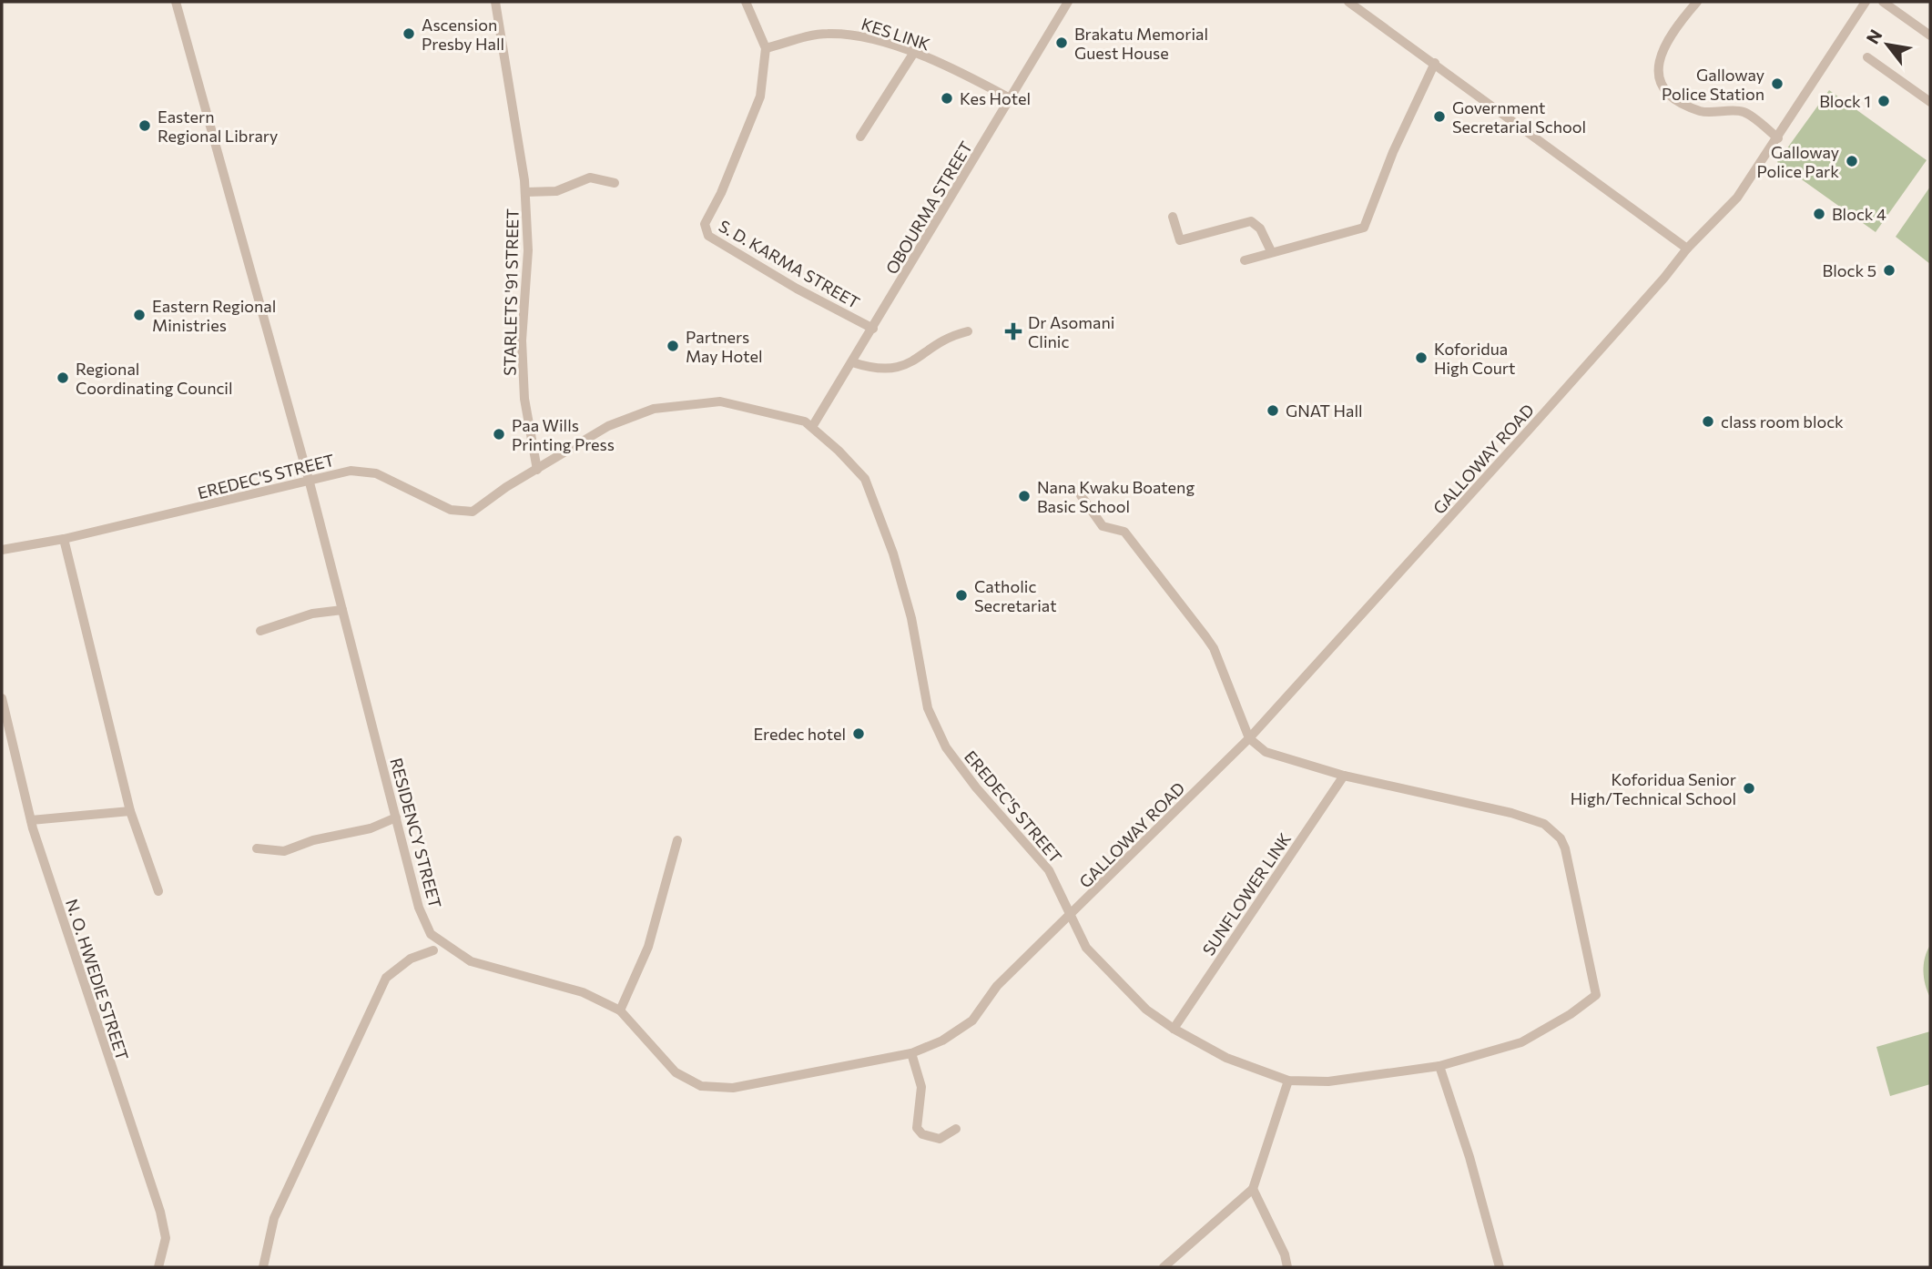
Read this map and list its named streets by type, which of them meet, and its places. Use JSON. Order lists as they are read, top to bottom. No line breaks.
{"streets":{"street":["KES LINK","OBOURMA STREET","S. D. KARMA STREET","STARLETS '91 STREET","GALLOWAY ROAD","EREDEC'S STREET","RESIDENCY STREET","SUNFLOWER LINK","N. O. HWEDIE STREET"]},"crossings":[["KES LINK","OBOURMA STREET"],["KES LINK","S. D. KARMA STREET"],["OBOURMA STREET","S. D. KARMA STREET"],["OBOURMA STREET","EREDEC'S STREET"],["STARLETS '91 STREET","EREDEC'S STREET"],["GALLOWAY ROAD","RESIDENCY STREET"],["EREDEC'S STREET","RESIDENCY STREET"],["EREDEC'S STREET","SUNFLOWER LINK"]],"places":{"other":["Ascension Presby Hall","Brakatu Memorial Guest House","Galloway Police Station","Kes Hotel","Block 1","Government Secretarial School","Eastern Regional Library","Galloway Police Park","Block 4","Block 5","Eastern Regional Ministries","Partners May Hotel","Koforidua High Court","Regional Coordinating Council","GNAT Hall","class room block","Paa Wills Printing Press","Nana Kwaku Boateng Basic School","Catholic Secretariat","Eredec hotel","Koforidua Senior High/Technical School"],"health":["Dr Asomani Clinic"]},"north":"top left"}
